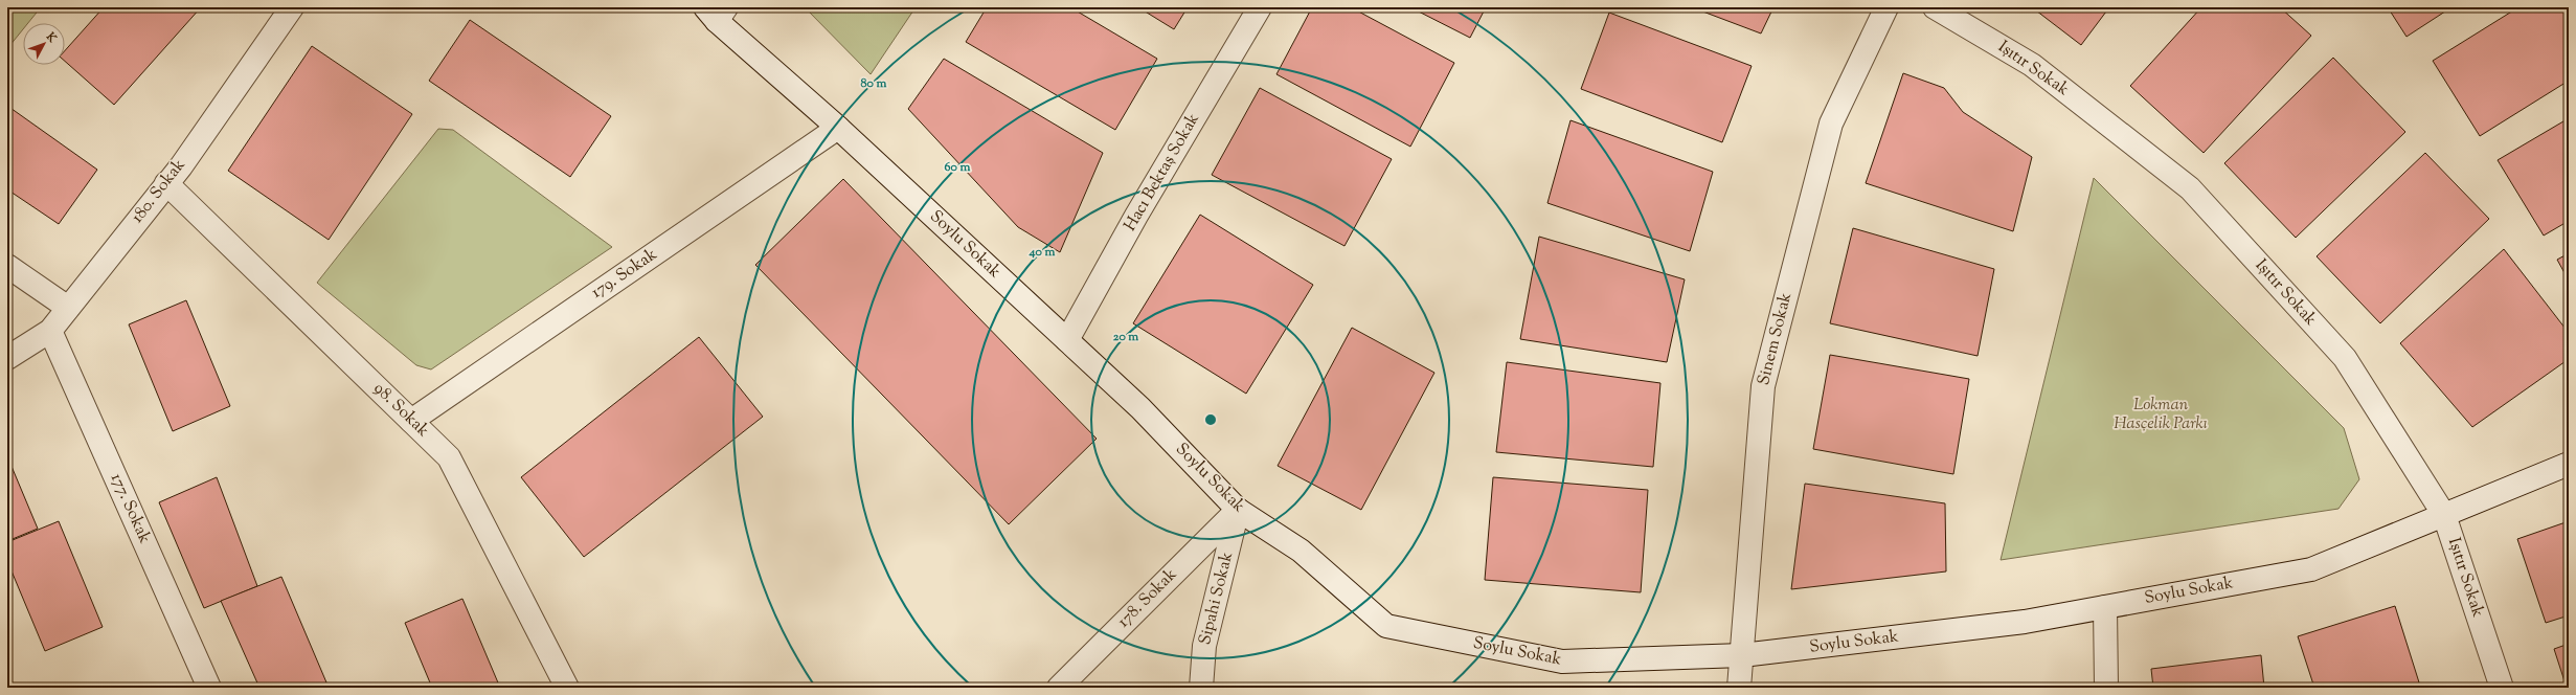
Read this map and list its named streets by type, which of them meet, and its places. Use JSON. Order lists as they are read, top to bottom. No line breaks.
{"streets":{"street":["Işıtır Sokak","Hacı Bektaş Sokak","180. Sokak","Soylu Sokak","179. Sokak","Sinem Sokak","98. Sokak","177. Sokak","178. Sokak","Sipahi Sokak"]},"crossings":[["Işıtır Sokak","Soylu Sokak"],["Hacı Bektaş Sokak","Soylu Sokak"],["180. Sokak","98. Sokak"],["180. Sokak","177. Sokak"],["Soylu Sokak","179. Sokak"],["Soylu Sokak","Sinem Sokak"],["Soylu Sokak","178. Sokak"],["Soylu Sokak","Sipahi Sokak"],["179. Sokak","98. Sokak"],["178. Sokak","Sipahi Sokak"]],"parks":["Lokman Hasçelik Parkı"],"north":"top right","rings":["80 m","60 m","40 m","20 m"]}
